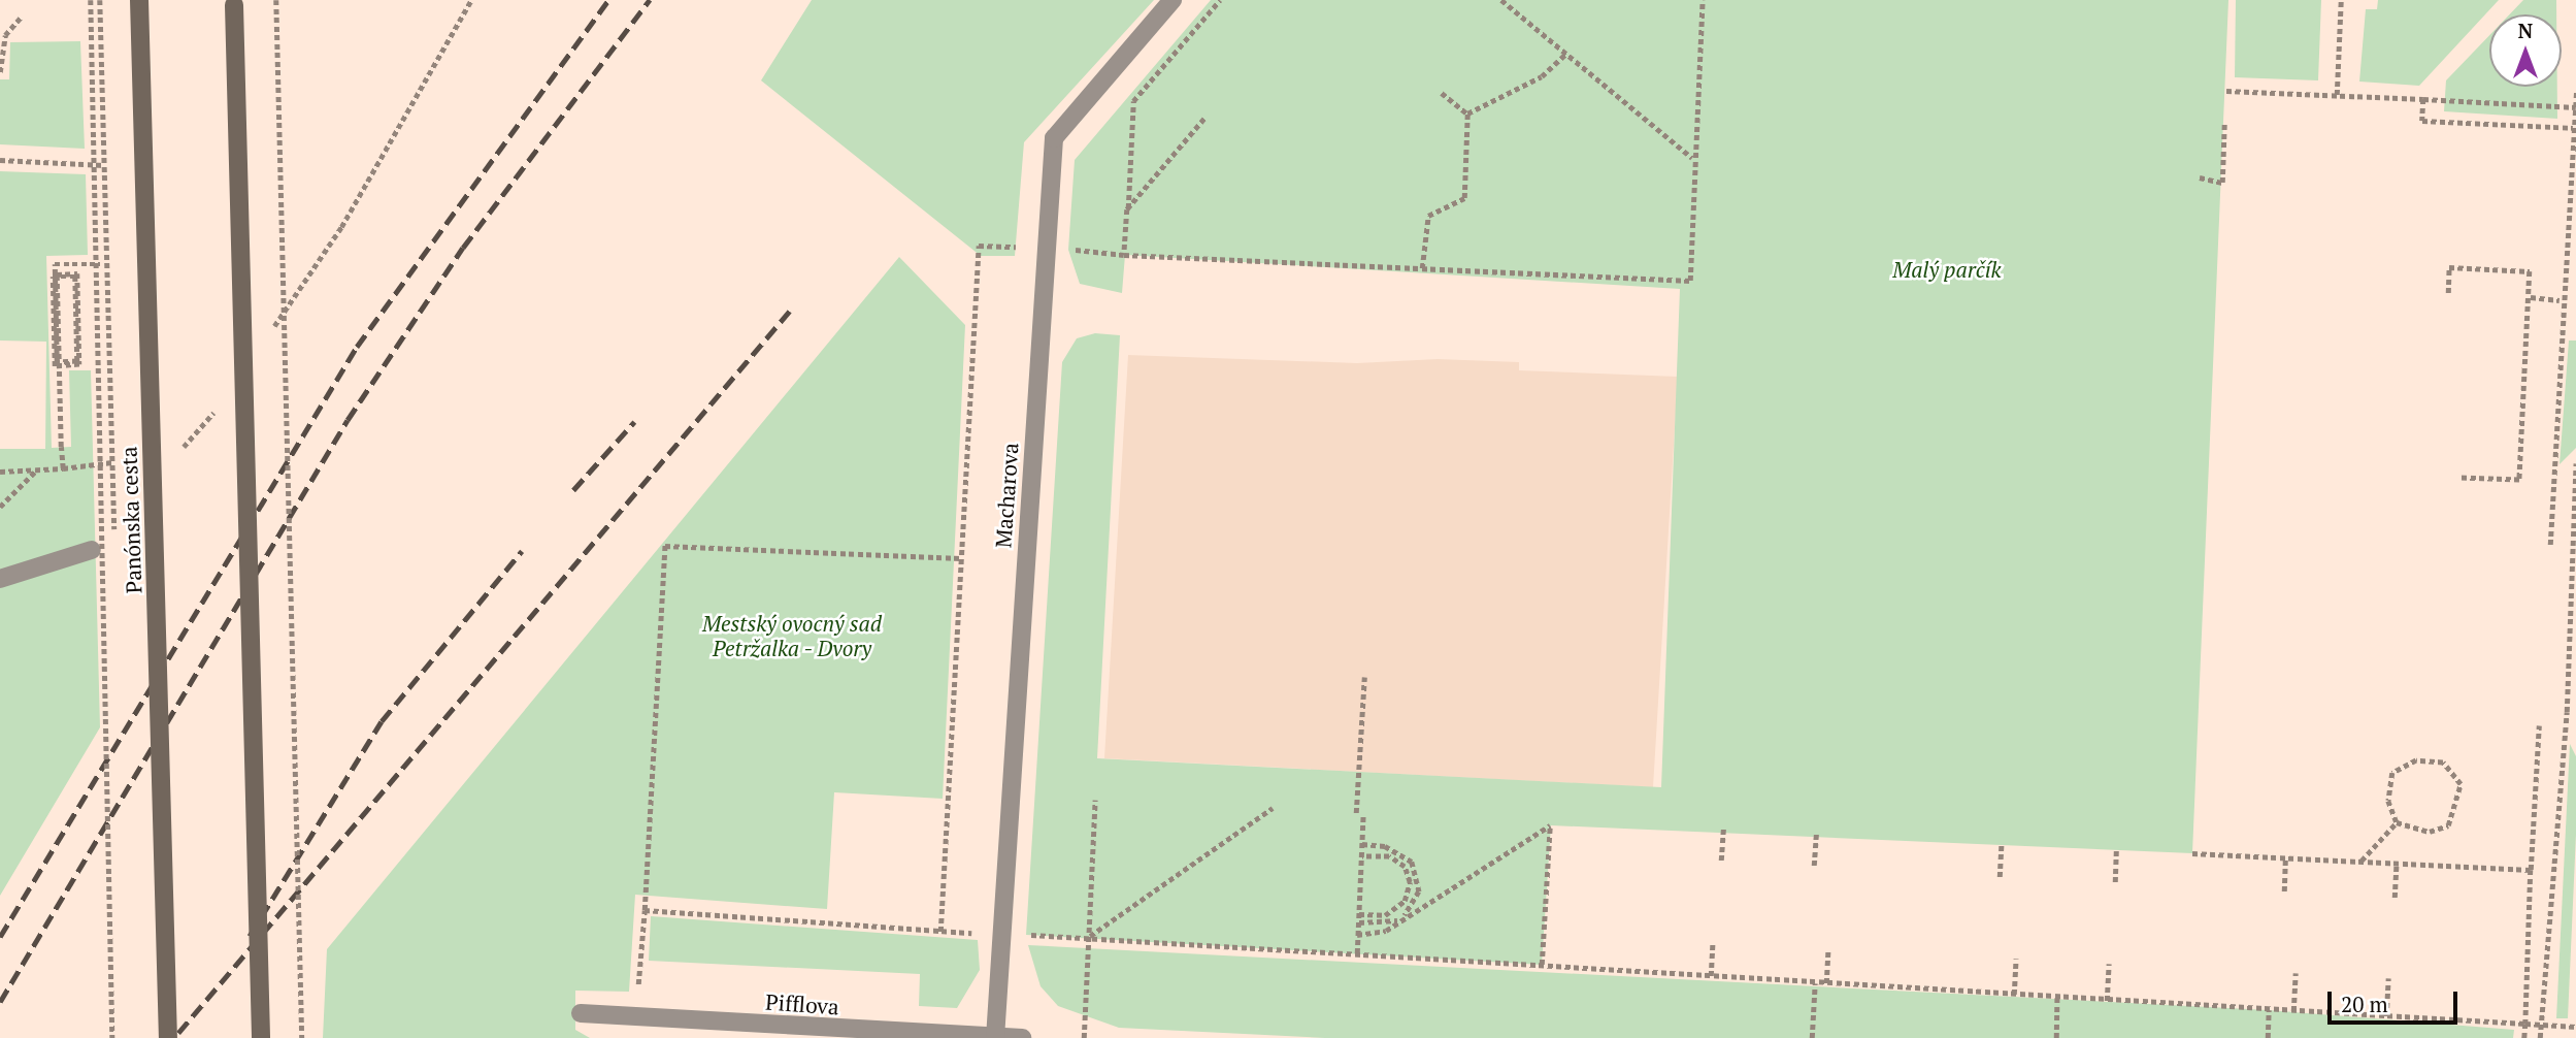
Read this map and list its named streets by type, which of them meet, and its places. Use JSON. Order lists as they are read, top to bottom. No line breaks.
{"streets":{"main road":["Panónska cesta"],"street":["Macharova","Pifflova"]},"crossings":[["Macharova","Pifflova"]],"parks":["Malý parčík","Mestský ovocný sad Petržalka - Dvory"],"scale_bar":"20 m","north":"top"}
